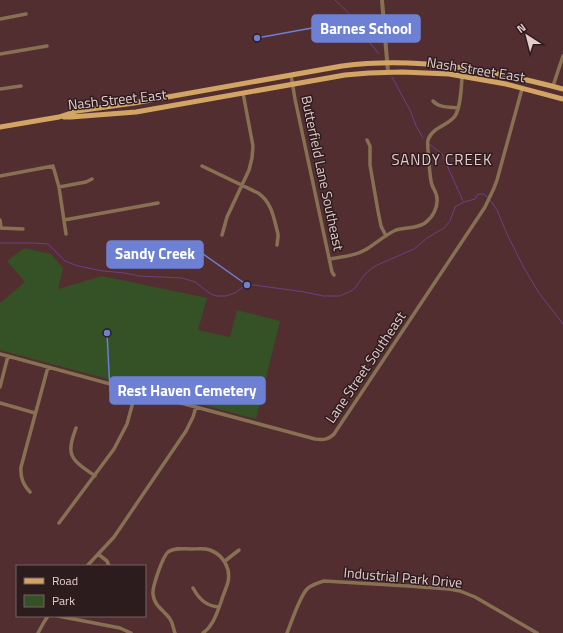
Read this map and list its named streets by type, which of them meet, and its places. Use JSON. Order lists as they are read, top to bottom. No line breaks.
{"streets":{"main road":["Nash Street East"],"street":["Butterfield Lane Southeast","Lane Street Southeast","Industrial Park Drive"]},"crossings":[["Nash Street East","Butterfield Lane Southeast"],["Nash Street East","Lane Street Southeast"]],"districts":["SANDY CREEK"],"places":["Barnes School","Sandy Creek","Rest Haven Cemetery"],"legend":["Road","Park"],"north":"top left"}
